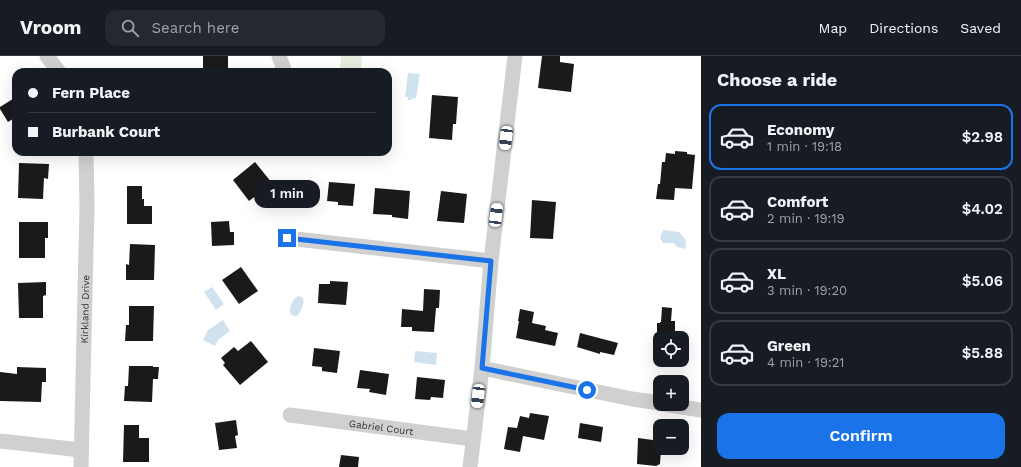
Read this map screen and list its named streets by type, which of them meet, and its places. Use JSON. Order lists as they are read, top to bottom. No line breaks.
{"streets":{"street":["Kirkland Drive","Gabriel Court"]},"page":{"header":"Vroom","search":"Search here","nav":["Map","Directions","Saved"],"heading":"Choose a ride","banner":["Fern Place","Burbank Court"],"list":[{"name":"Economy","note":"1 min · 19:18","value":"$2.98"},{"name":"Comfort","note":"2 min · 19:19","value":"$4.02"},{"name":"XL","note":"3 min · 19:20","value":"$5.06"},{"name":"Green","note":"4 min · 19:21","value":"$5.88"}],"bubble":"1 min","map_buttons":["+","−"],"buttons":"Confirm"}}
